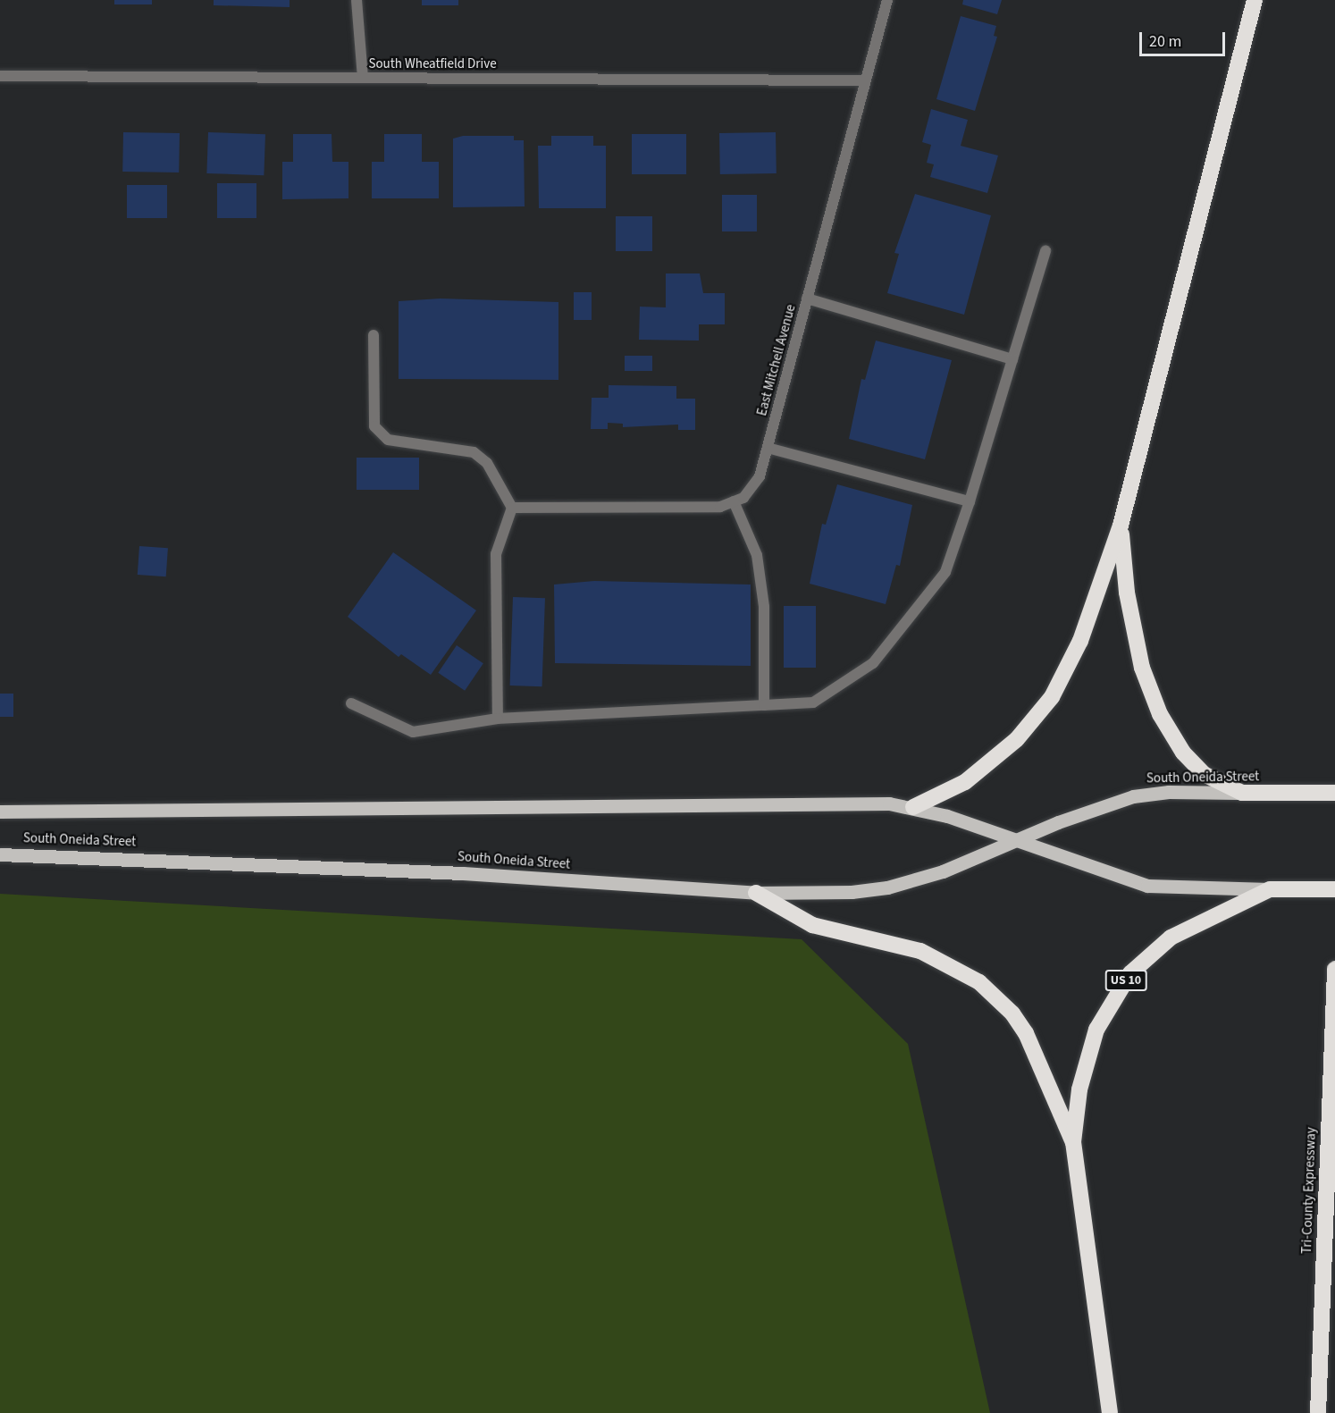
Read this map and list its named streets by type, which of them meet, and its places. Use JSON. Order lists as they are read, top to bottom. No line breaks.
{"streets":{"highway":["South Oneida Street","US 10","Tri-County Expressway"],"street":["South Wheatfield Drive","East Mitchell Avenue"]},"crossings":[["South Wheatfield Drive","East Mitchell Avenue"],["South Oneida Street","US 10"]],"scale_bar":"20 m"}
